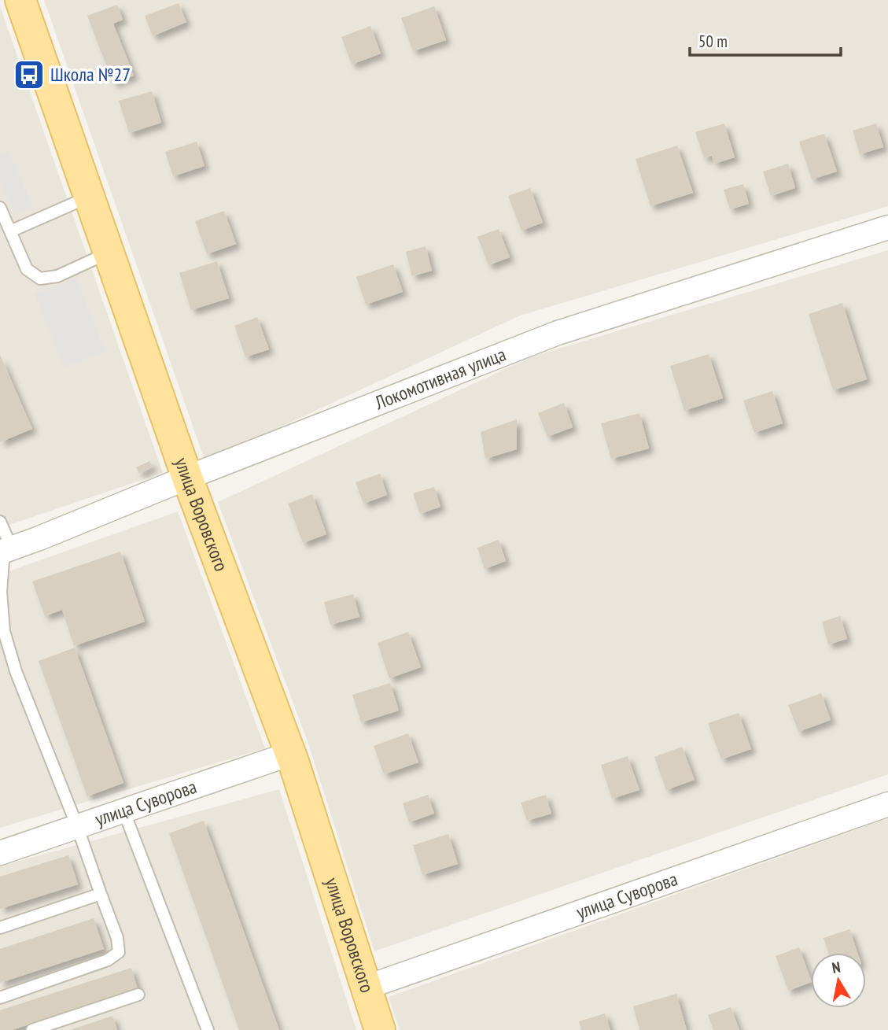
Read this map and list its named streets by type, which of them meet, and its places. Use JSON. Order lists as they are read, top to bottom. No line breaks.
{"streets":{"main road":["улица Воровского"],"street":["Локомотивная улица","улица Суворова"]},"crossings":[["Локомотивная улица","улица Воровского"],["улица Воровского","улица Суворова"]],"places":{"bus stop":["Школа №27"]},"scale_bar":"50 m","north":"top"}
